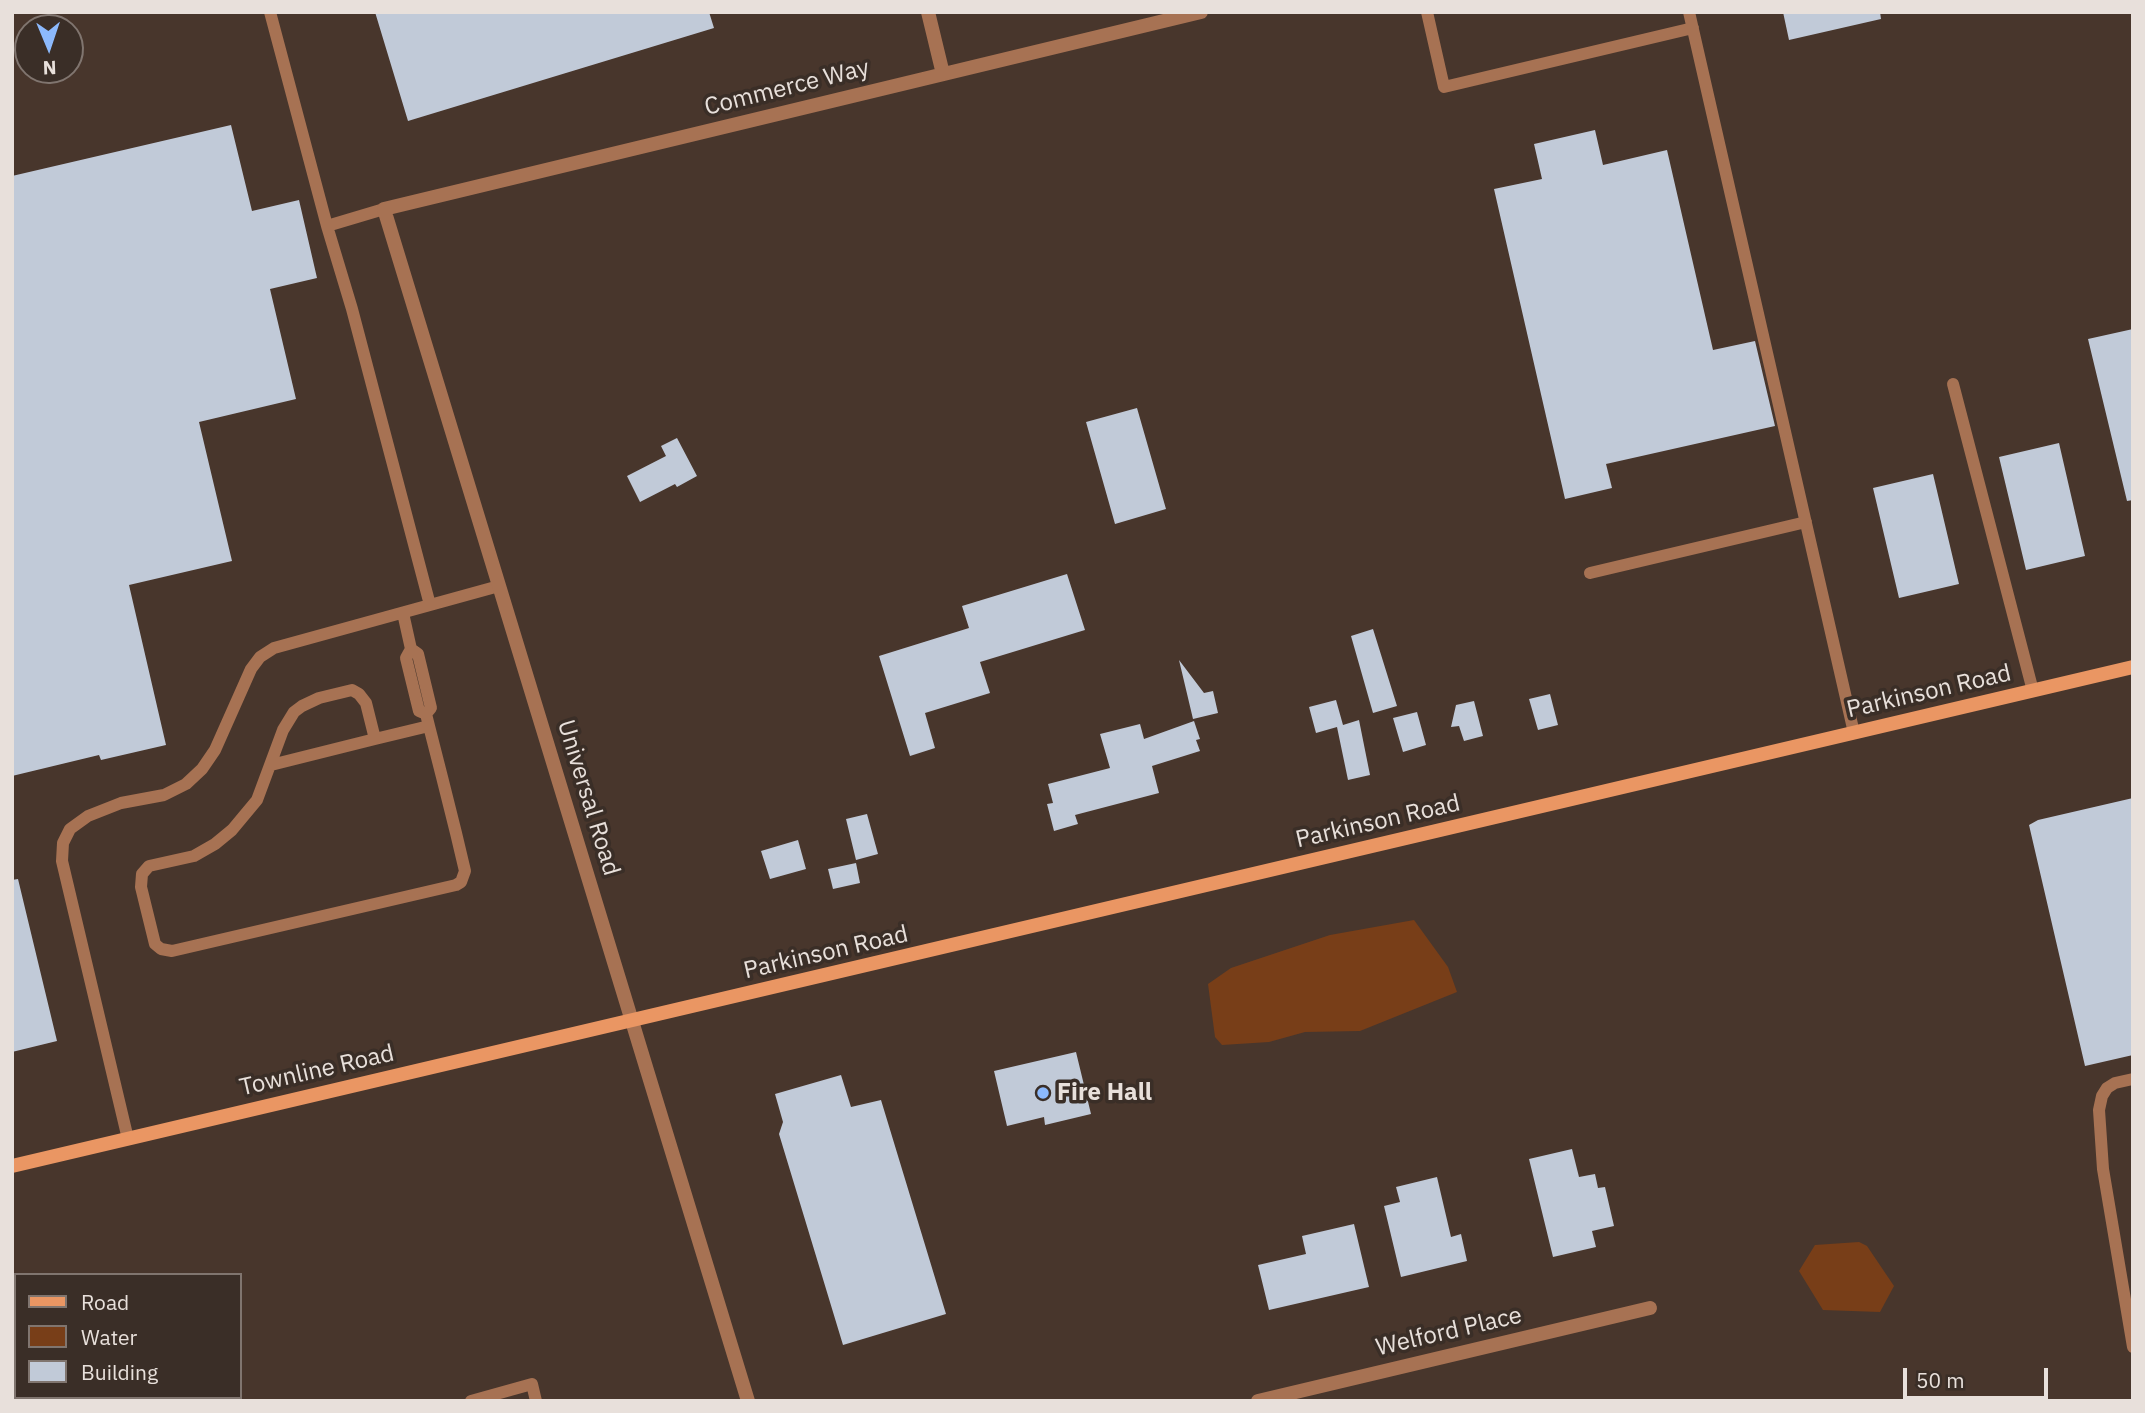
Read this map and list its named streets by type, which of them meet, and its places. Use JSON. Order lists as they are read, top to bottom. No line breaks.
{"streets":{"main road":["Parkinson Road","Townline Road"],"street":["Commerce Way","Universal Road","Welford Place"]},"crossings":[["Commerce Way","Universal Road"],["Parkinson Road","Universal Road"],["Parkinson Road","Townline Road"],["Universal Road","Townline Road"]],"places":["Fire Hall"],"legend":["Road","Water","Building"],"scale_bar":"50 m","north":"bottom"}
